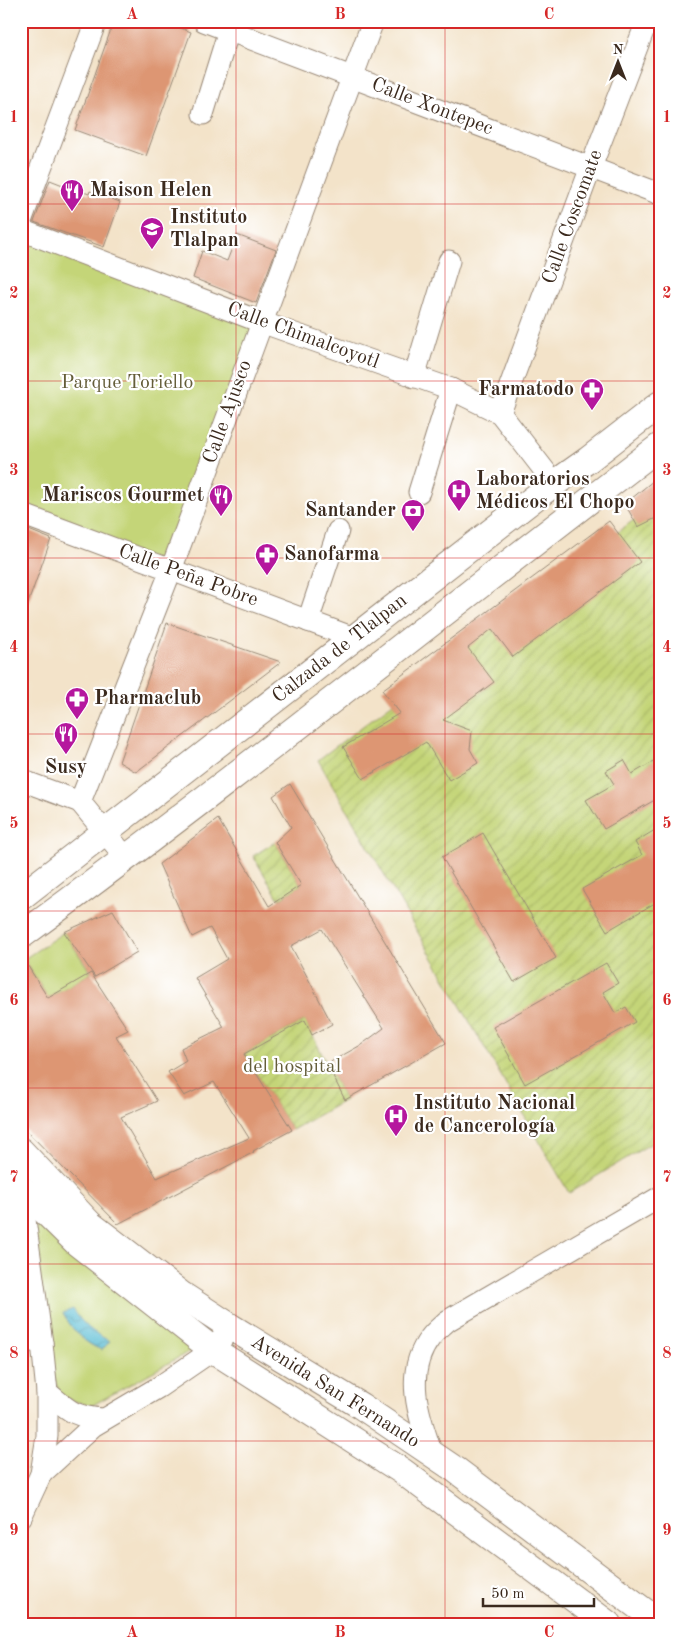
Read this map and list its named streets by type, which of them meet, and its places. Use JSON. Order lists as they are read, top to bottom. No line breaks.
{"streets":{"main road":["Calzada de Tlalpan","Avenida San Fernando"],"street":["Calle Xontepec","Calle Coscomate","Calle Chimalcoyotl","Calle Ajusco","Calle Peña Pobre"]},"crossings":[["Calle Xontepec","Calle Coscomate"],["Calle Xontepec","Calle Ajusco"],["Calle Coscomate","Calle Chimalcoyotl"],["Calle Chimalcoyotl","Calle Ajusco"],["Calle Chimalcoyotl","Calzada de Tlalpan"],["Calle Ajusco","Calle Peña Pobre"],["Calle Peña Pobre","Calzada de Tlalpan"]],"parks":["Parque Toriello","del hospital"],"places":{"restaurant":["Maison Helen","Mariscos Gourmet","Susy"],"school or university":["Instituto Tlalpan"],"pharmacy":["Farmatodo","Sanofarma","Pharmaclub"],"hospital":["Laboratorios Médicos El Chopo","Instituto Nacional de Cancerología"],"bank":["Santander"]},"scale_bar":"50 m","north":"top","grid":{"columns":["A","B","C"],"rows":["1","2","3","4","5","6","7","8","9"]}}
